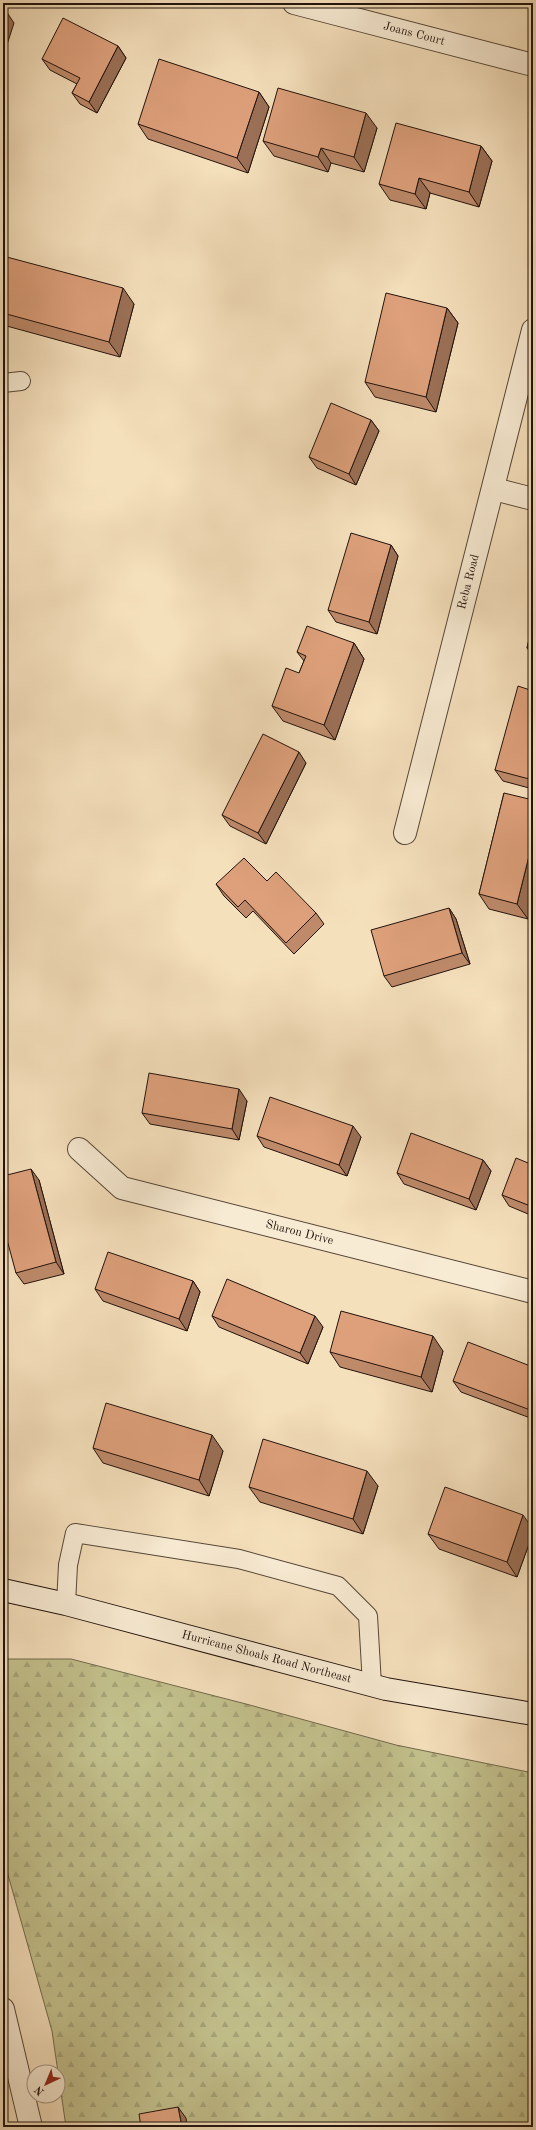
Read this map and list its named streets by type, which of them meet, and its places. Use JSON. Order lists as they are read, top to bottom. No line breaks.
{"streets":{"street":["Joans Court","Reba Road","Sharon Drive","Hurricane Shoals Road Northeast"]},"north":"bottom left"}
